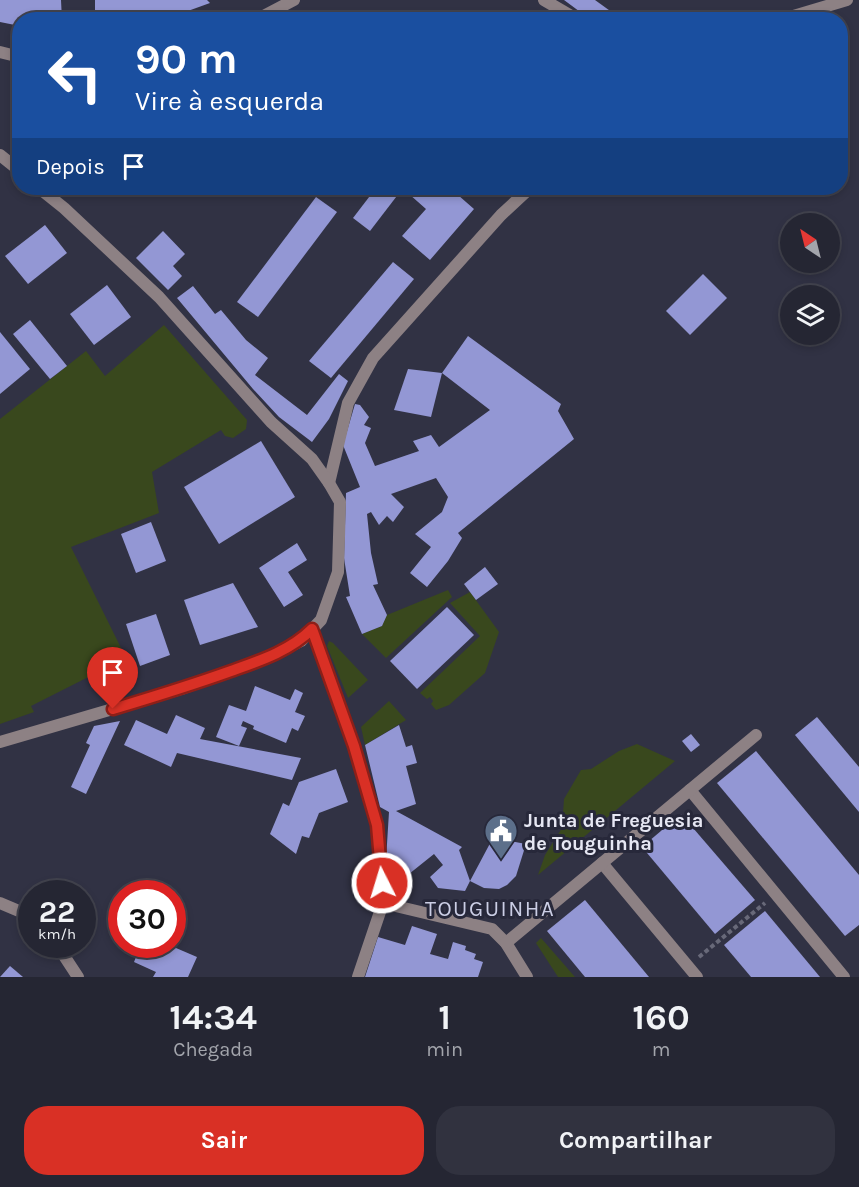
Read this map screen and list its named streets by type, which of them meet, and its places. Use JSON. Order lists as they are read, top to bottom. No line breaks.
{"districts":["TOUGUINHA"],"places":{"public building":["Junta de Freguesia de Touguinha"]},"north":"top left","page":{"turn":["90 m","Vire à esquerda"],"then":"Depois","speed":"22 km/h","limit":"30","eta":["14:34","Chegada","1","min","160","m"],"buttons":["Sair","Compartilhar"]}}
